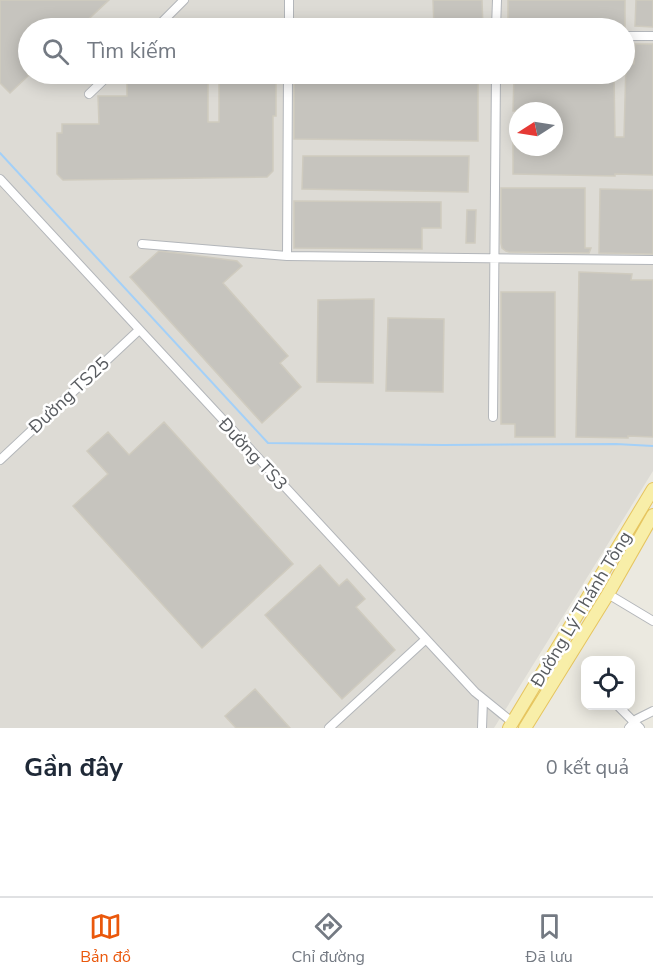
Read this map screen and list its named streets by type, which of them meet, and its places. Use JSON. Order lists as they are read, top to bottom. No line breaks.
{"streets":{"main road":["Đường Lý Thánh Tông"],"street":["Đường TS25","Đường TS3"]},"crossings":[["Đường TS25","Đường TS3"],["Đường TS3","Đường Lý Thánh Tông"]],"north":"left","page":{"search":"Tìm kiếm","heading":["Gần đây","0 kết quả"],"nav":["Bản đồ","Chỉ đường","Đã lưu"]}}
